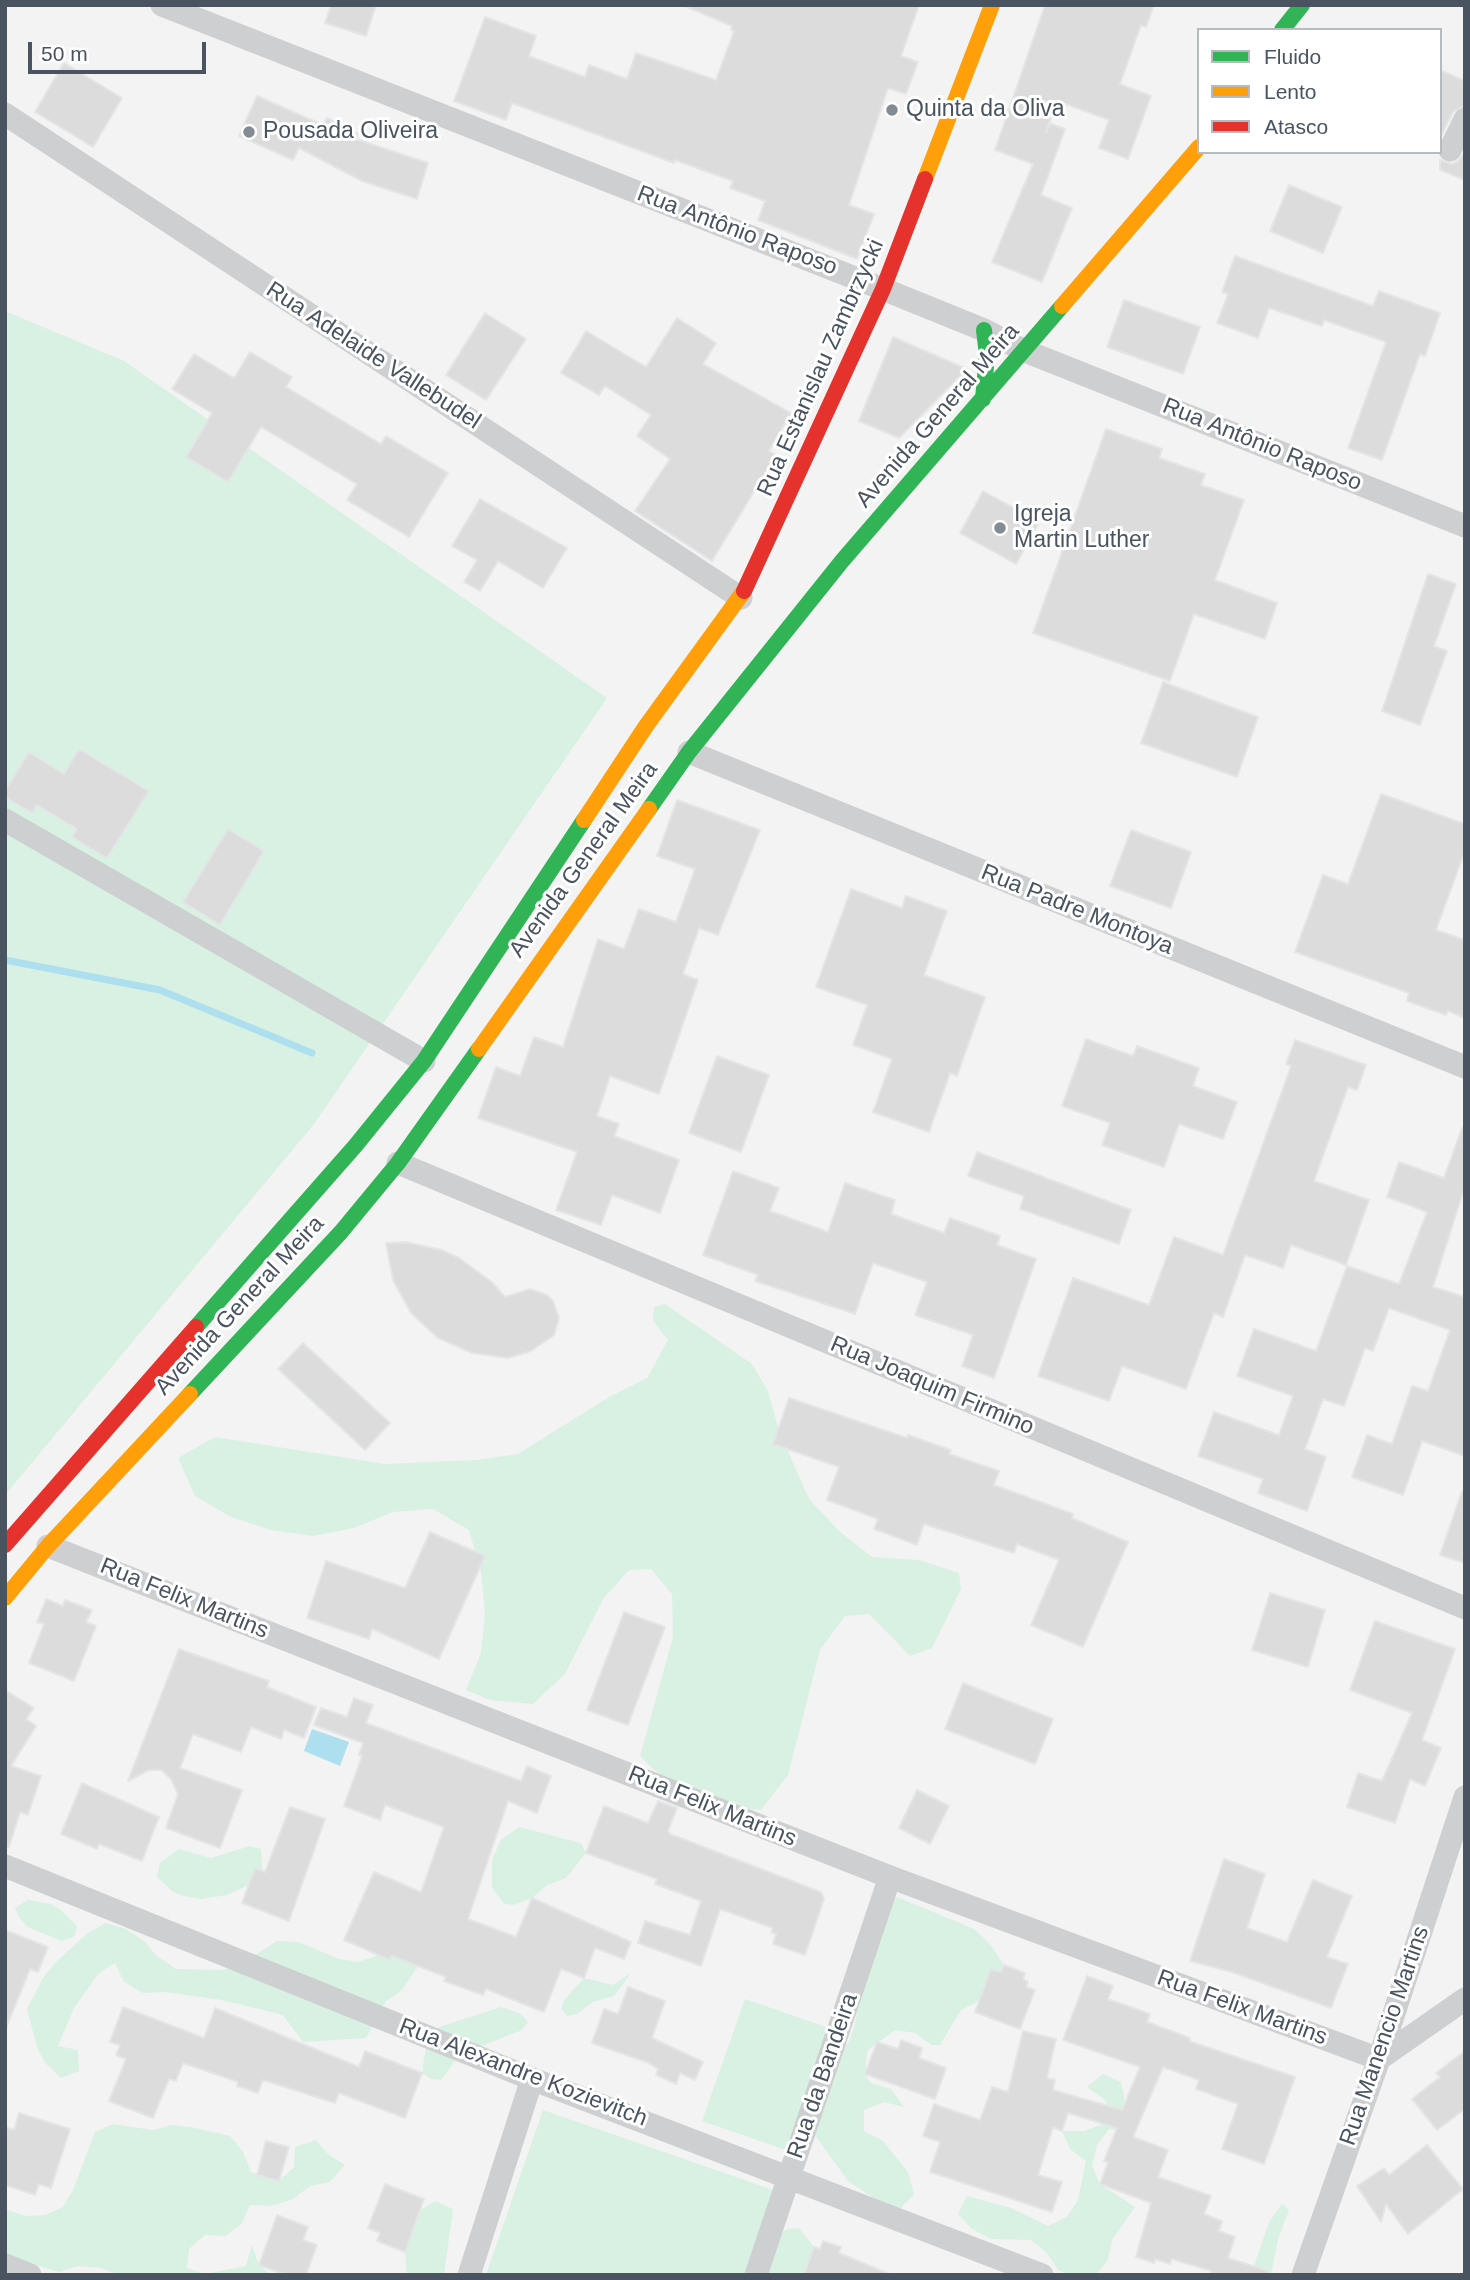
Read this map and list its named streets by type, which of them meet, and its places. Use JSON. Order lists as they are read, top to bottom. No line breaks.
{"streets":{"main road":["Rua Estanislau Zambrzycki","Avenida General Meira"],"street":["Rua Antônio Raposo","Rua Adelaide Vallebudel","Rua Padre Montoya","Rua Joaquim Firmino","Rua Felix Martins","Rua Manencio Martins","Rua Alexandre Kozievitch","Rua da Bandeira"]},"crossings":[["Rua Antônio Raposo","Rua Estanislau Zambrzycki"],["Rua Antônio Raposo","Avenida General Meira"],["Rua Adelaide Vallebudel","Rua Estanislau Zambrzycki"],["Rua Estanislau Zambrzycki","Avenida General Meira"],["Avenida General Meira","Rua Padre Montoya"],["Avenida General Meira","Rua Joaquim Firmino"],["Avenida General Meira","Rua Felix Martins"],["Rua Felix Martins","Rua Manencio Martins"],["Rua Felix Martins","Rua da Bandeira"],["Rua Alexandre Kozievitch","Rua da Bandeira"]],"places":["Quinta da Oliva","Pousada Oliveira","Igreja Martin Luther"],"legend":["Fluido","Lento","Atasco"],"scale_bar":"50 m"}
